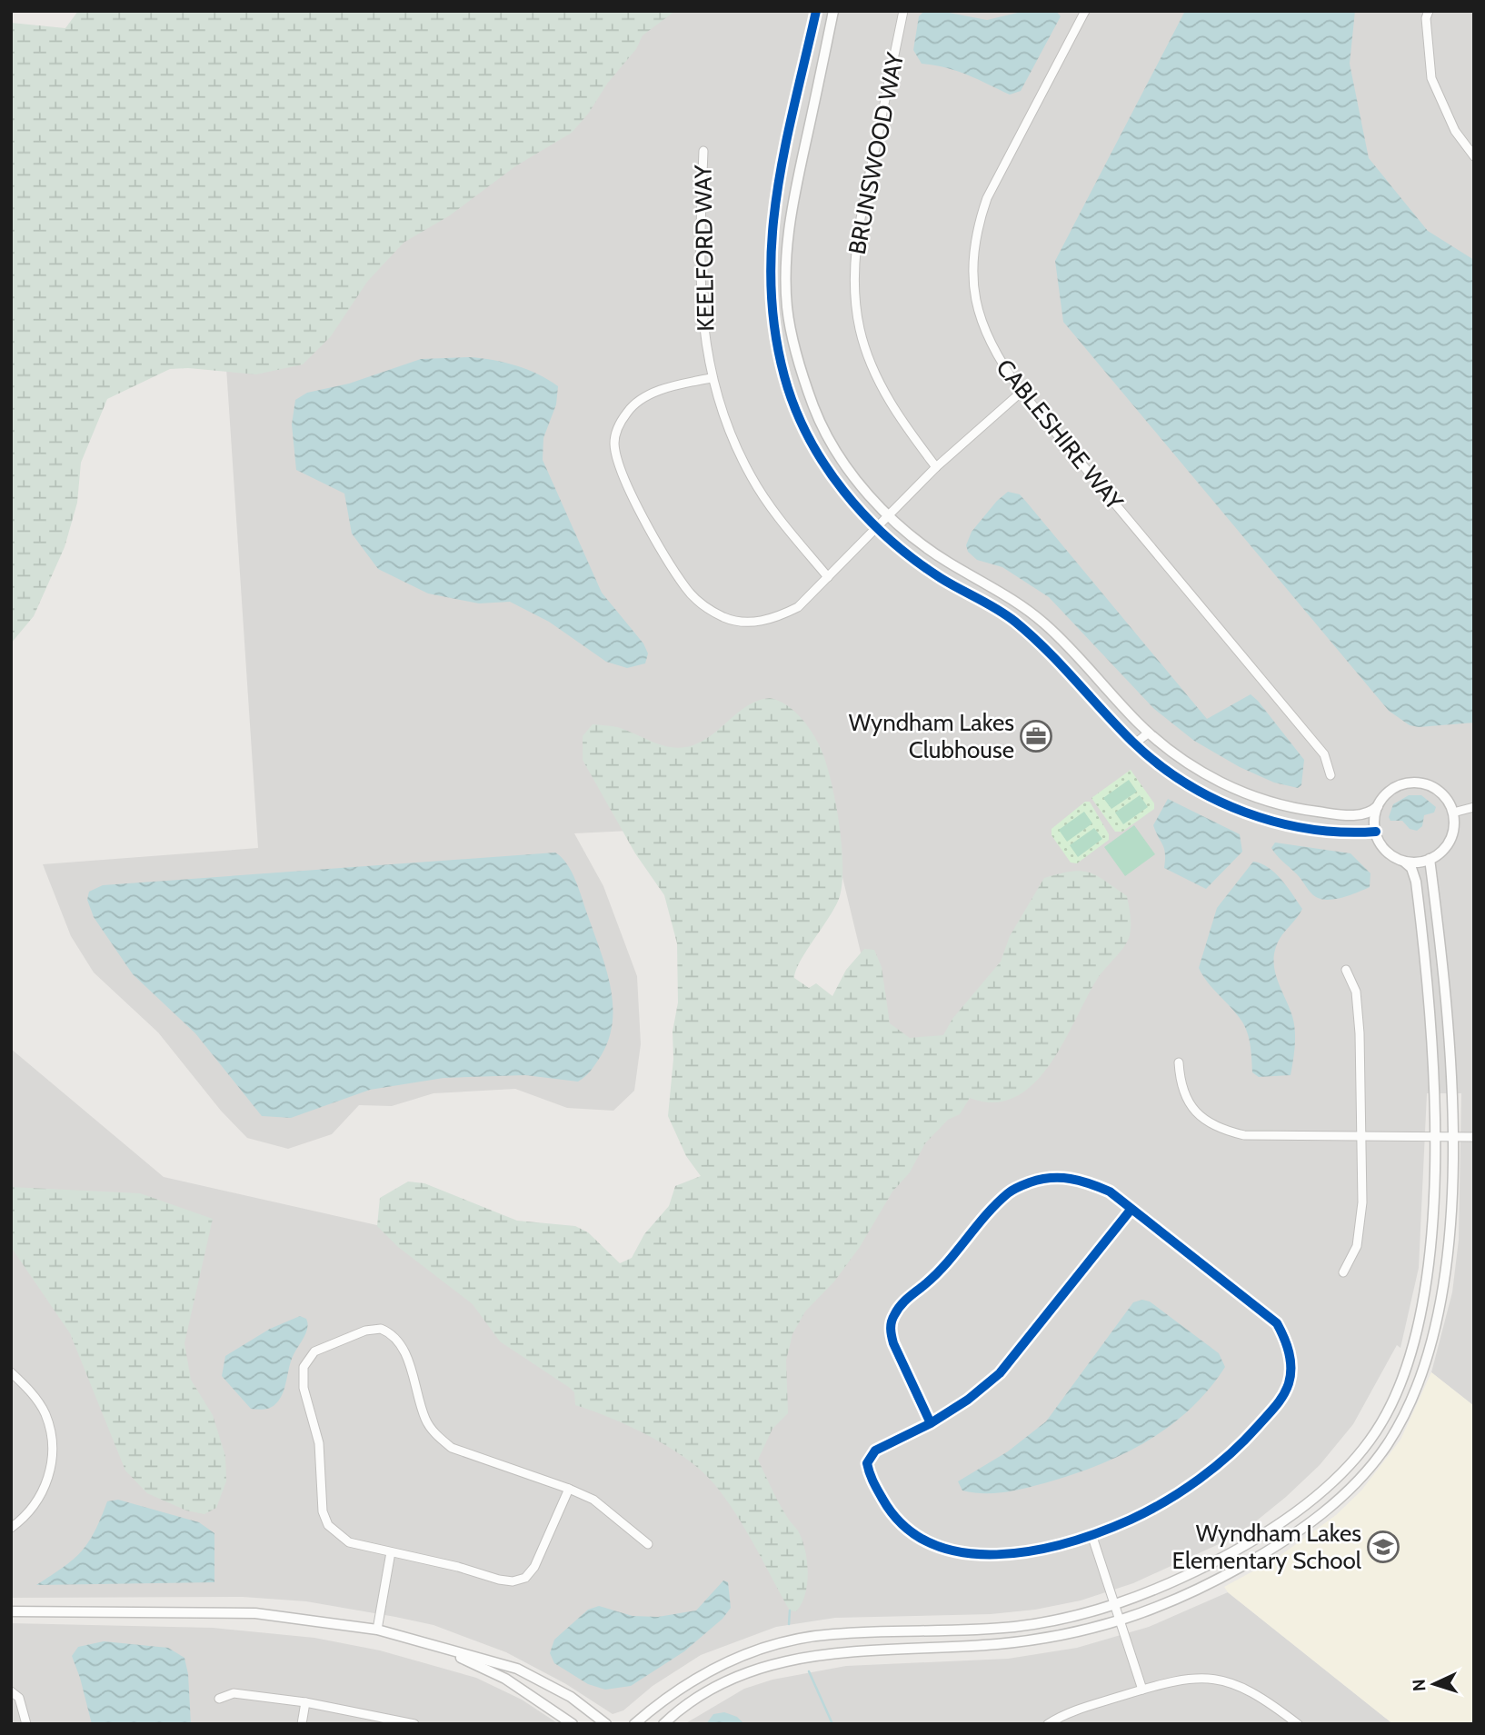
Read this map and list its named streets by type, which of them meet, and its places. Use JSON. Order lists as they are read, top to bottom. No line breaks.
{"streets":{"street":["BRUNSWOOD WAY","KEELFORD WAY","CABLESHIRE WAY"]},"places":{"office":["Wyndham Lakes Clubhouse"],"school or university":["Wyndham Lakes Elementary School"]},"north":"left"}
